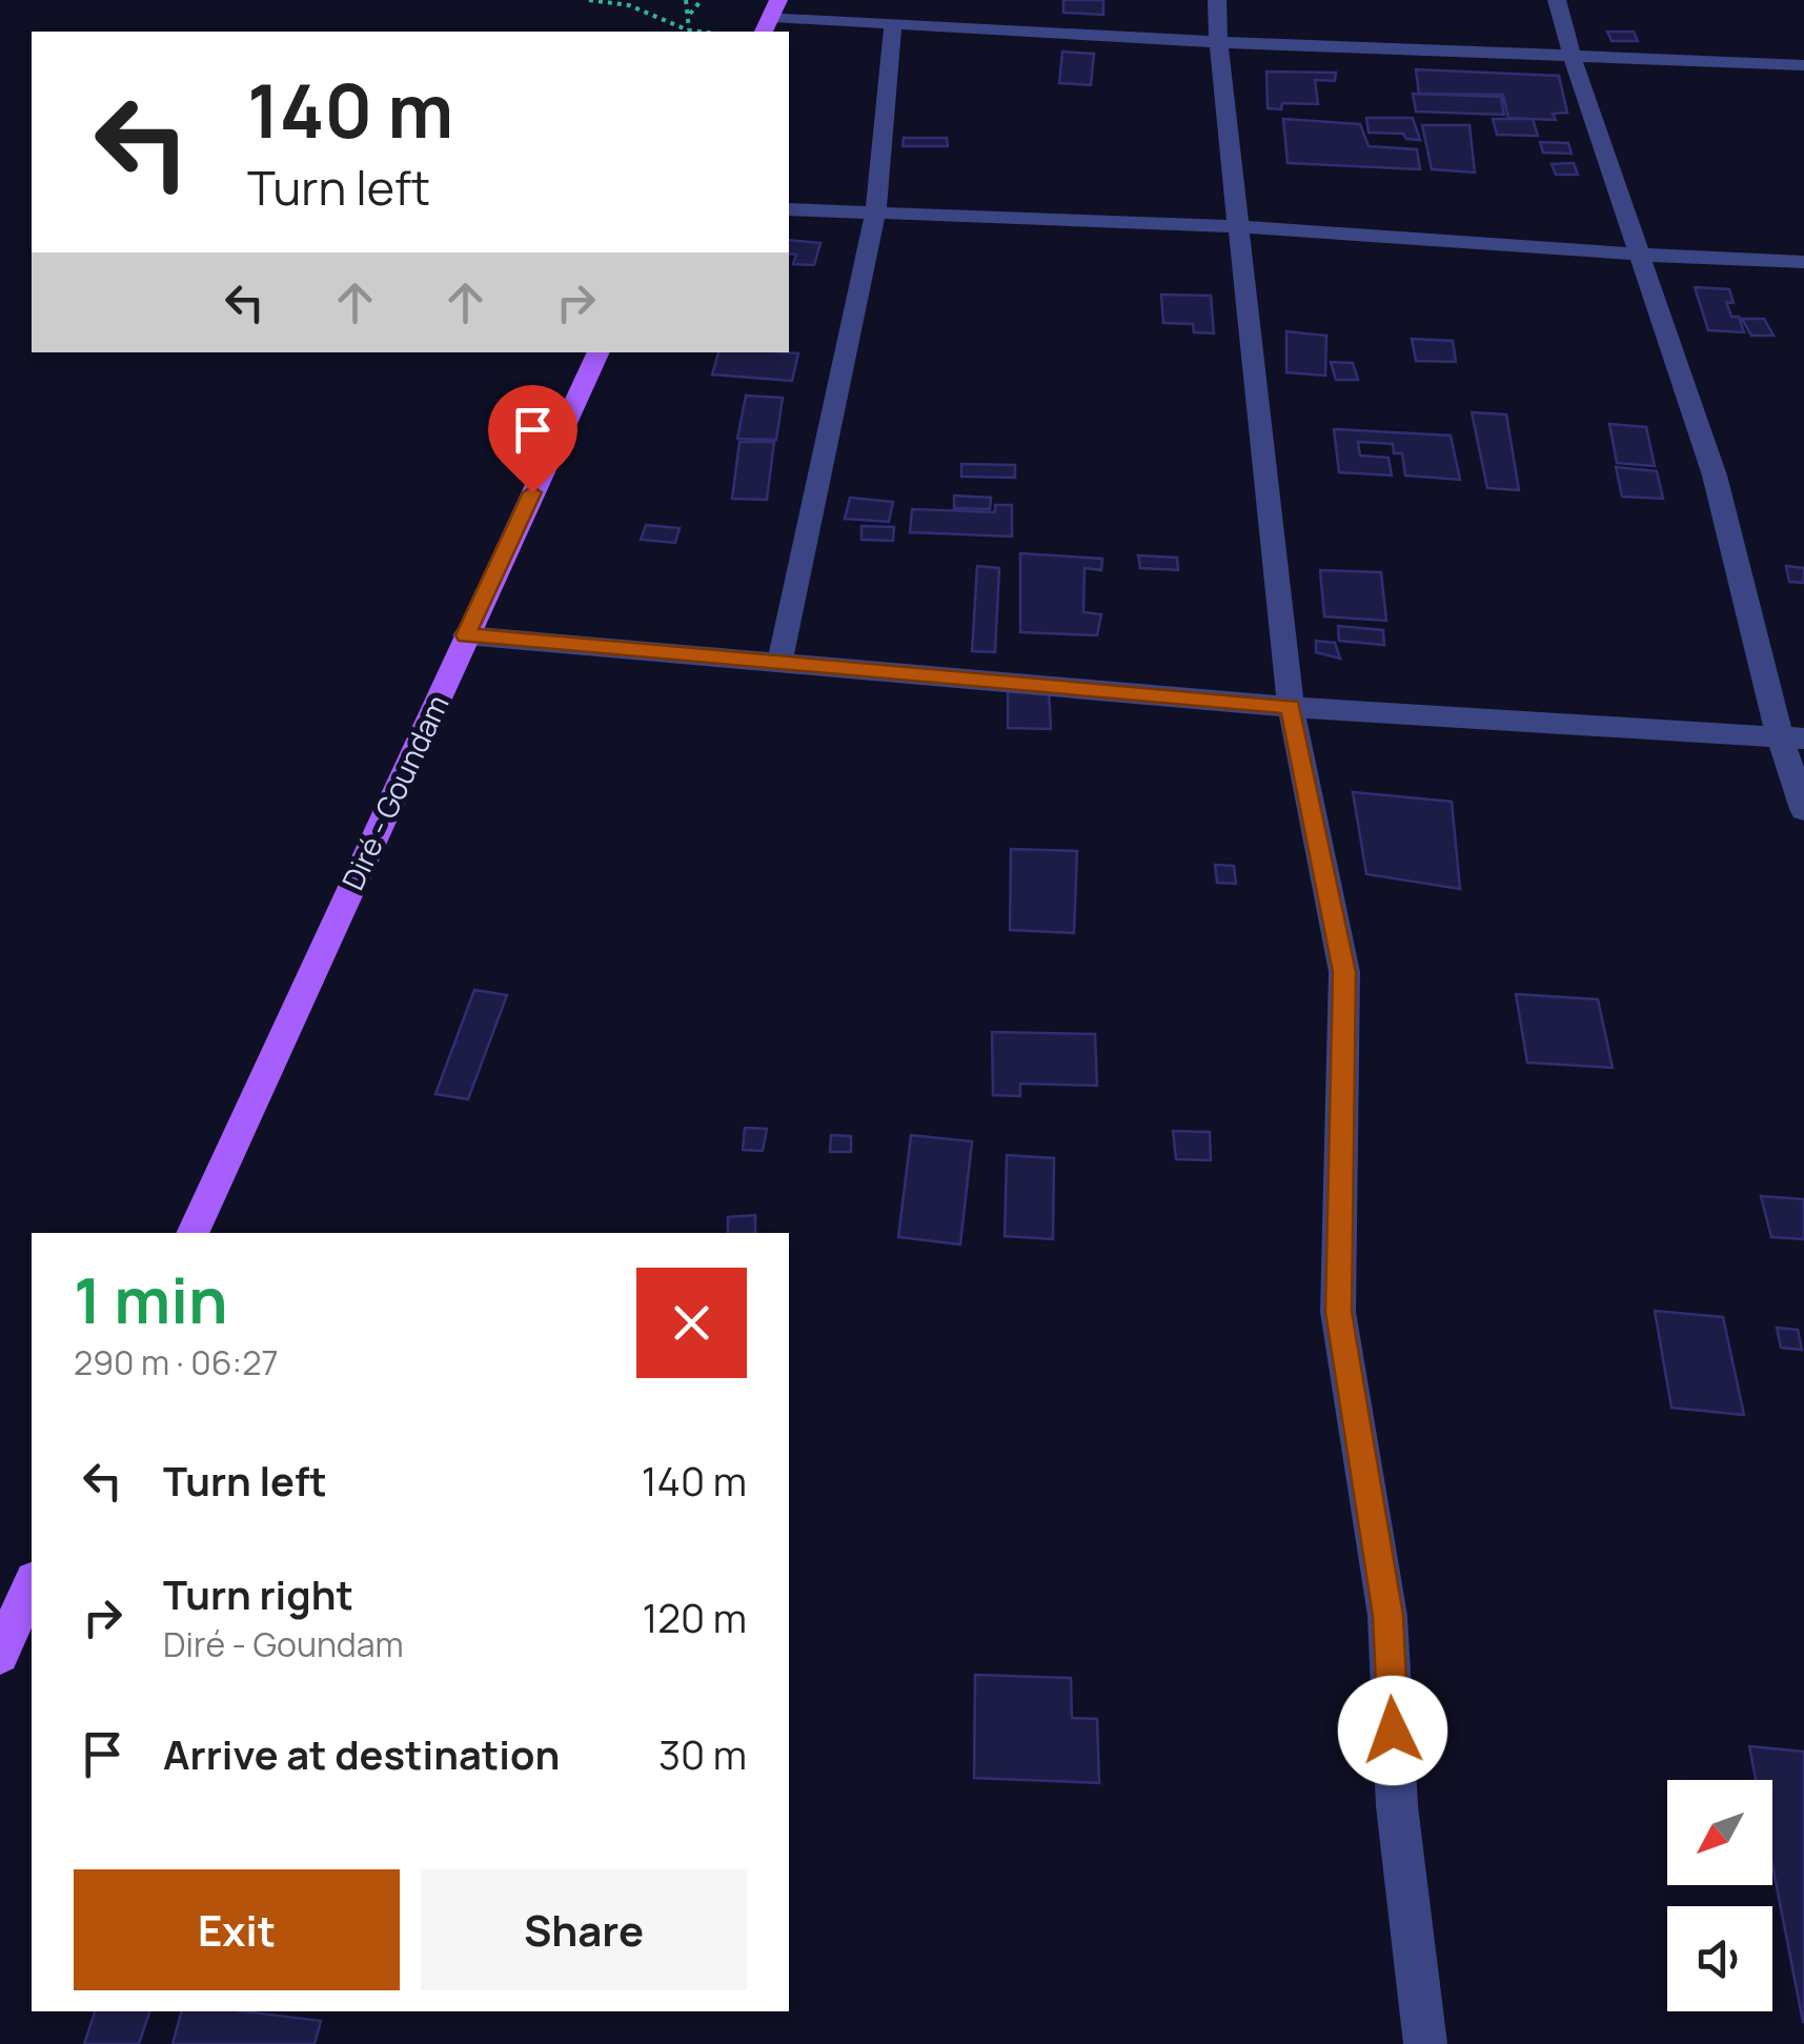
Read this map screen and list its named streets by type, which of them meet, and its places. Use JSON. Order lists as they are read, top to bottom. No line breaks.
{"streets":{"main road":["Diré - Goundam"]},"north":"bottom left","page":{"turn":["140 m","Turn left"],"heading":["1 min","290 m · 06:27"],"list":[{"name":"Turn left","value":"140 m"},{"name":"Turn right","note":"Diré - Goundam","value":"120 m"},{"name":"Arrive at destination","value":"30 m"}],"buttons":["Exit","Share"]}}
